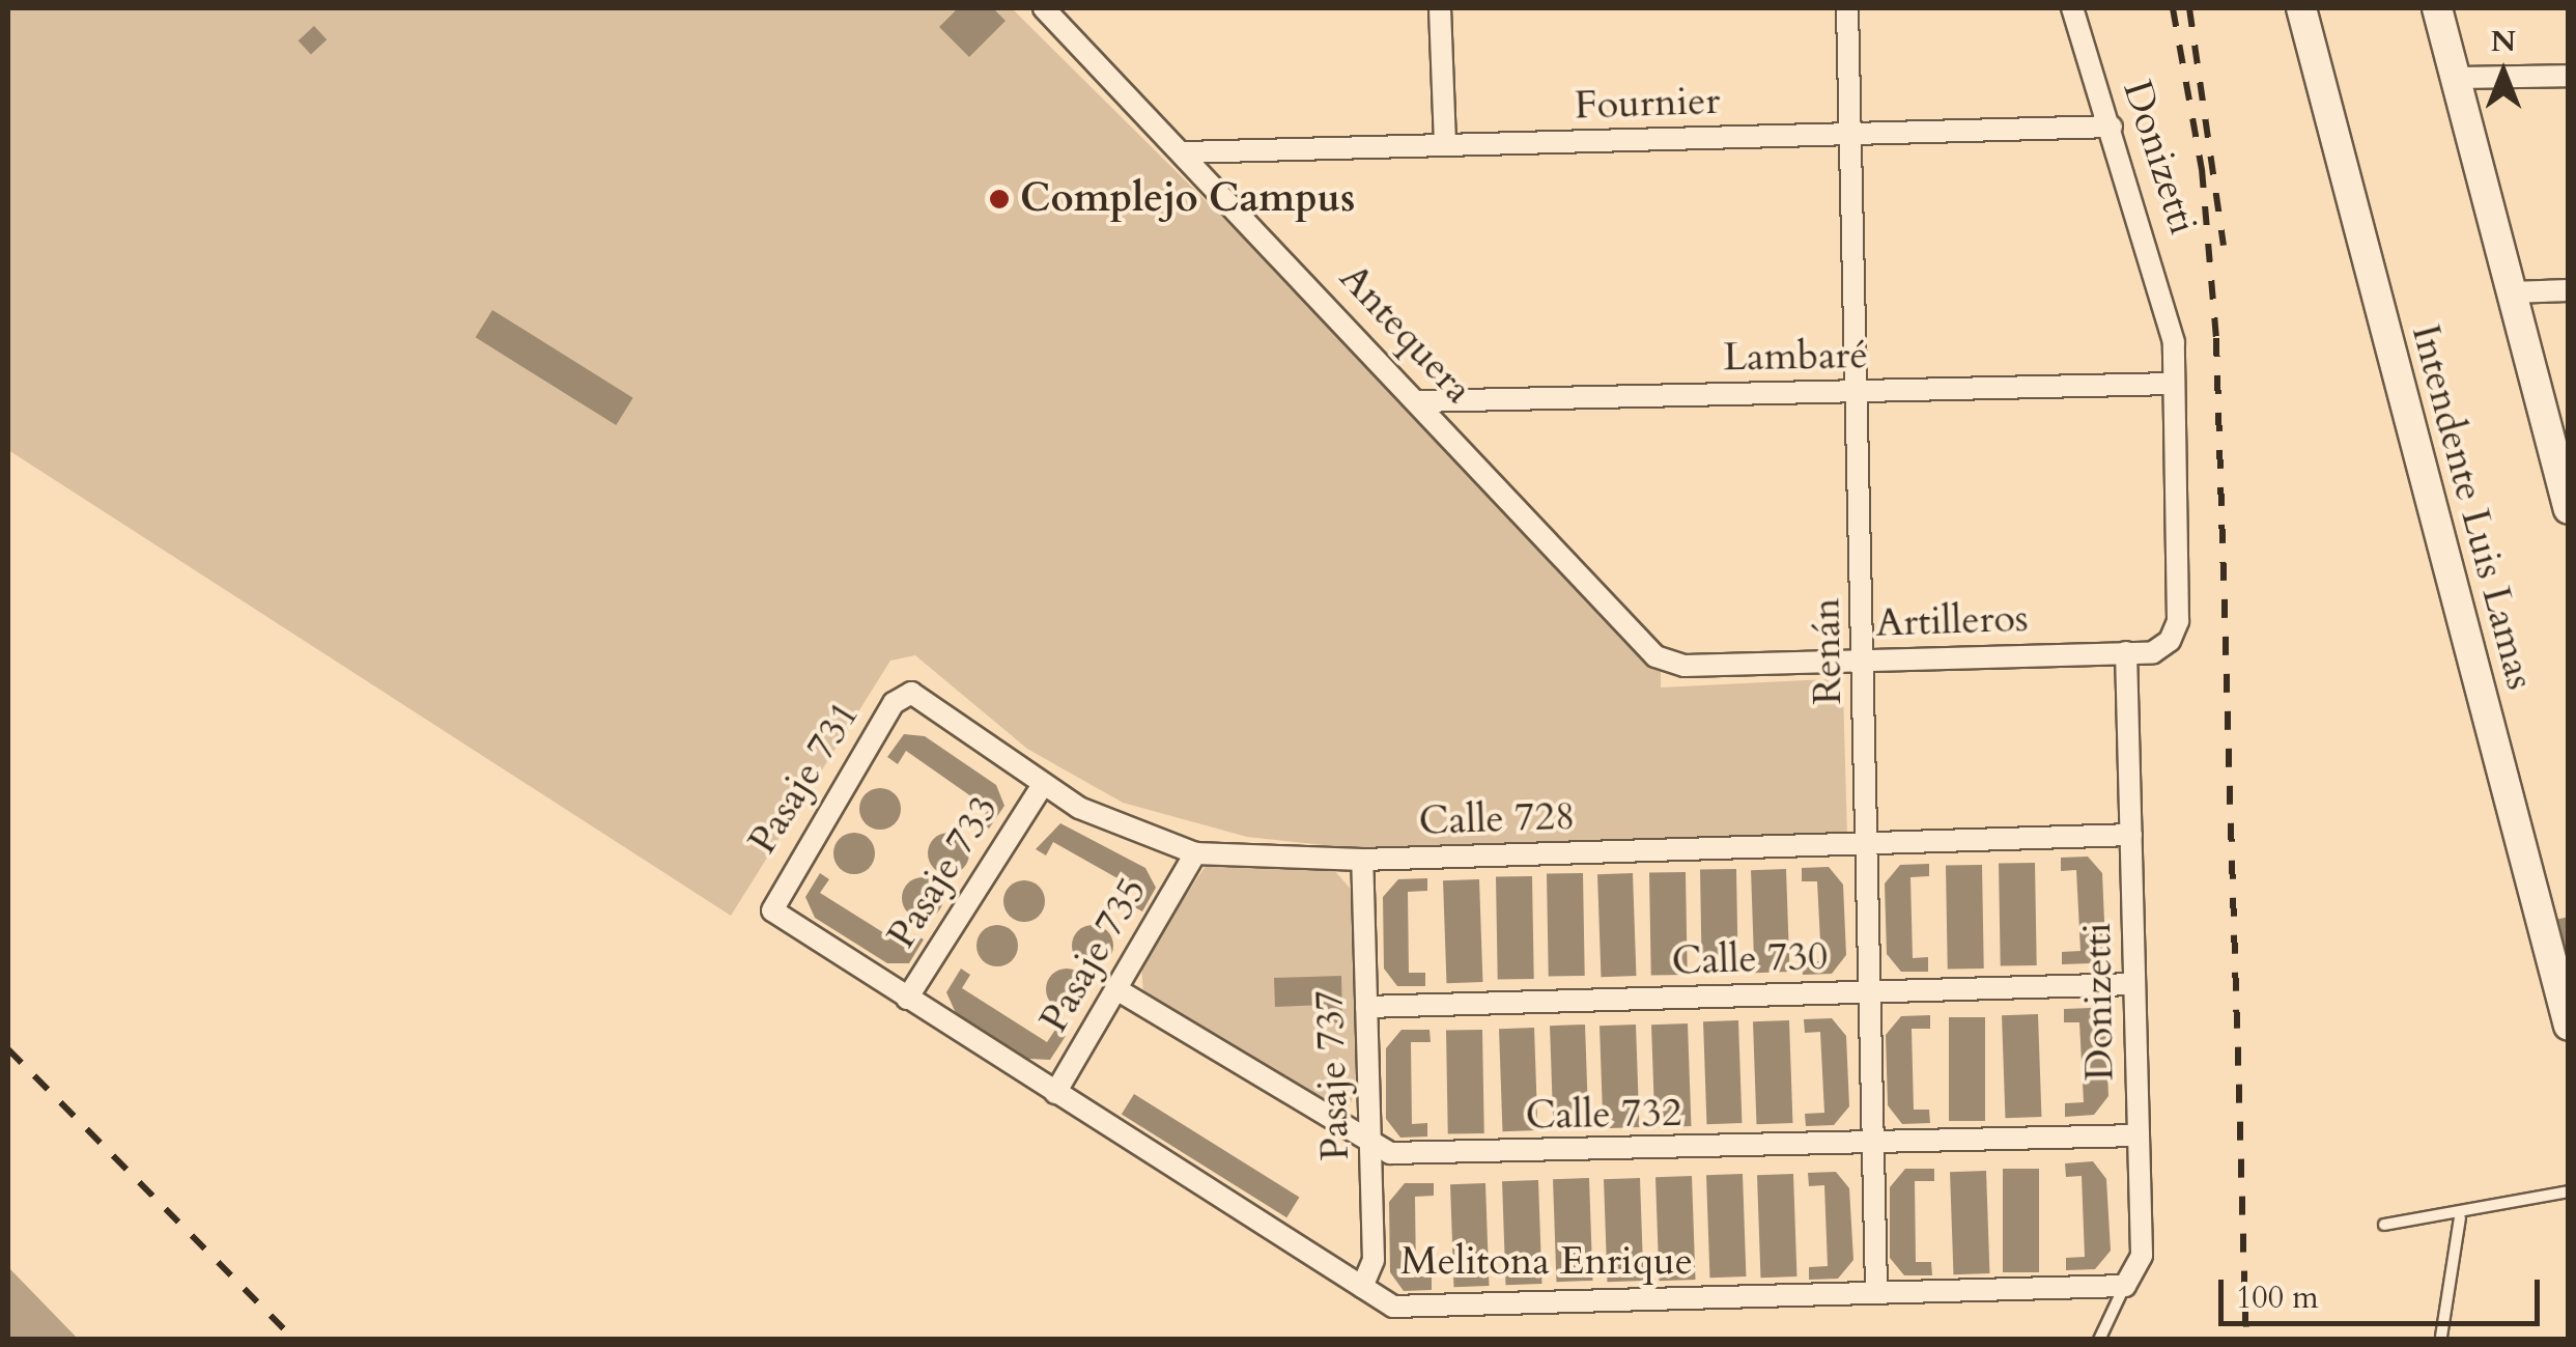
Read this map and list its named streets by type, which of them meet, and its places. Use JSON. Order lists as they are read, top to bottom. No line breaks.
{"streets":{"main road":["Intendente Luis Lamas"],"street":["Fournier","Donizetti","Antequera","Lambaré","Artilleros","Renán","Pasaje 731","Calle 728","Pasaje 733","Pasaje 735","Calle 730","Pasaje 737","Calle 732","Melitona Enrique"]},"crossings":[["Fournier","Donizetti"],["Fournier","Antequera"],["Fournier","Renán"],["Donizetti","Lambaré"],["Donizetti","Artilleros"],["Donizetti","Calle 728"],["Donizetti","Calle 730"],["Donizetti","Calle 732"],["Donizetti","Melitona Enrique"],["Antequera","Lambaré"],["Antequera","Artilleros"],["Lambaré","Renán"],["Artilleros","Renán"],["Renán","Calle 728"],["Renán","Calle 730"],["Renán","Calle 732"],["Renán","Melitona Enrique"],["Pasaje 731","Calle 728"],["Pasaje 731","Melitona Enrique"],["Calle 728","Pasaje 733"],["Calle 728","Pasaje 735"],["Calle 728","Pasaje 737"],["Pasaje 733","Melitona Enrique"],["Pasaje 735","Calle 732"],["Pasaje 735","Melitona Enrique"],["Calle 730","Pasaje 737"],["Pasaje 737","Calle 732"],["Pasaje 737","Melitona Enrique"]],"places":["Complejo Campus"],"scale_bar":"100 m","north":"top"}
